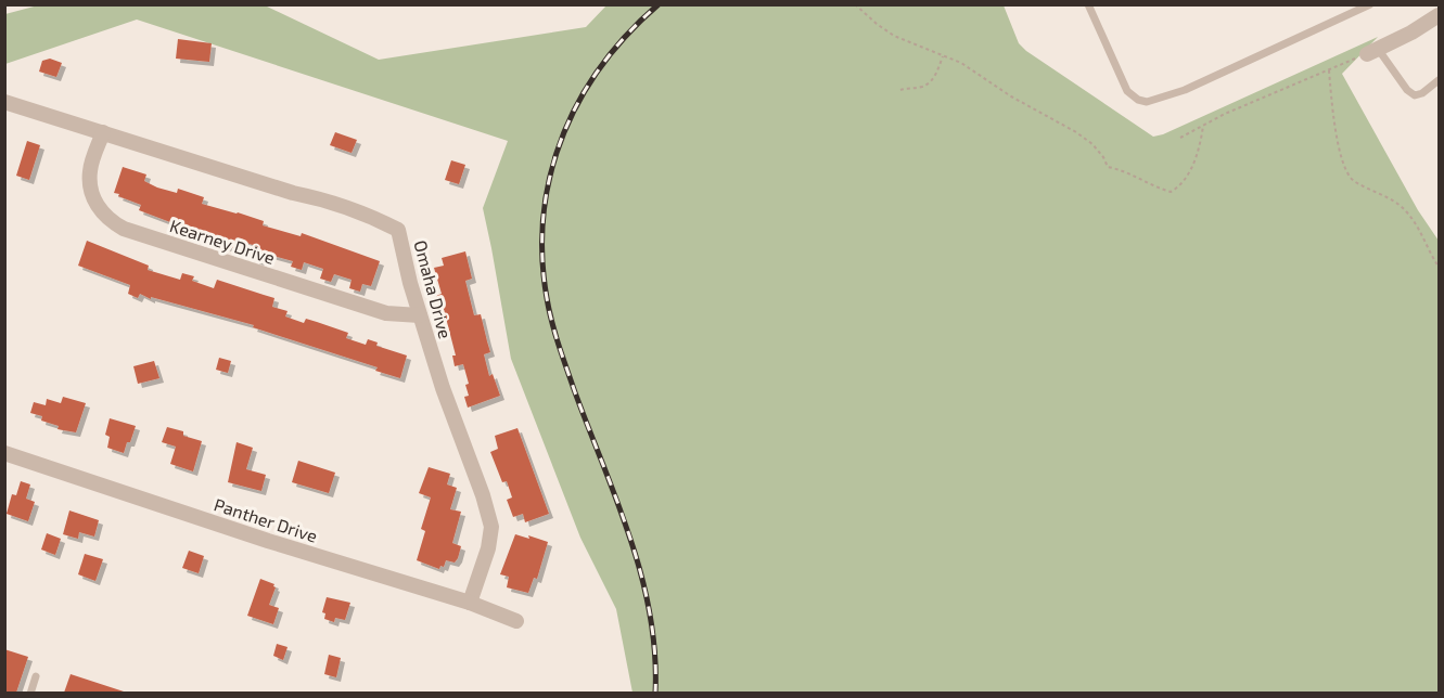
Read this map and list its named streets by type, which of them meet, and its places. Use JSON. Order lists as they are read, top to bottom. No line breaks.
{"streets":{"street":["Kearney Drive","Omaha Drive","Panther Drive"]},"crossings":[["Kearney Drive","Omaha Drive"],["Omaha Drive","Panther Drive"]]}
